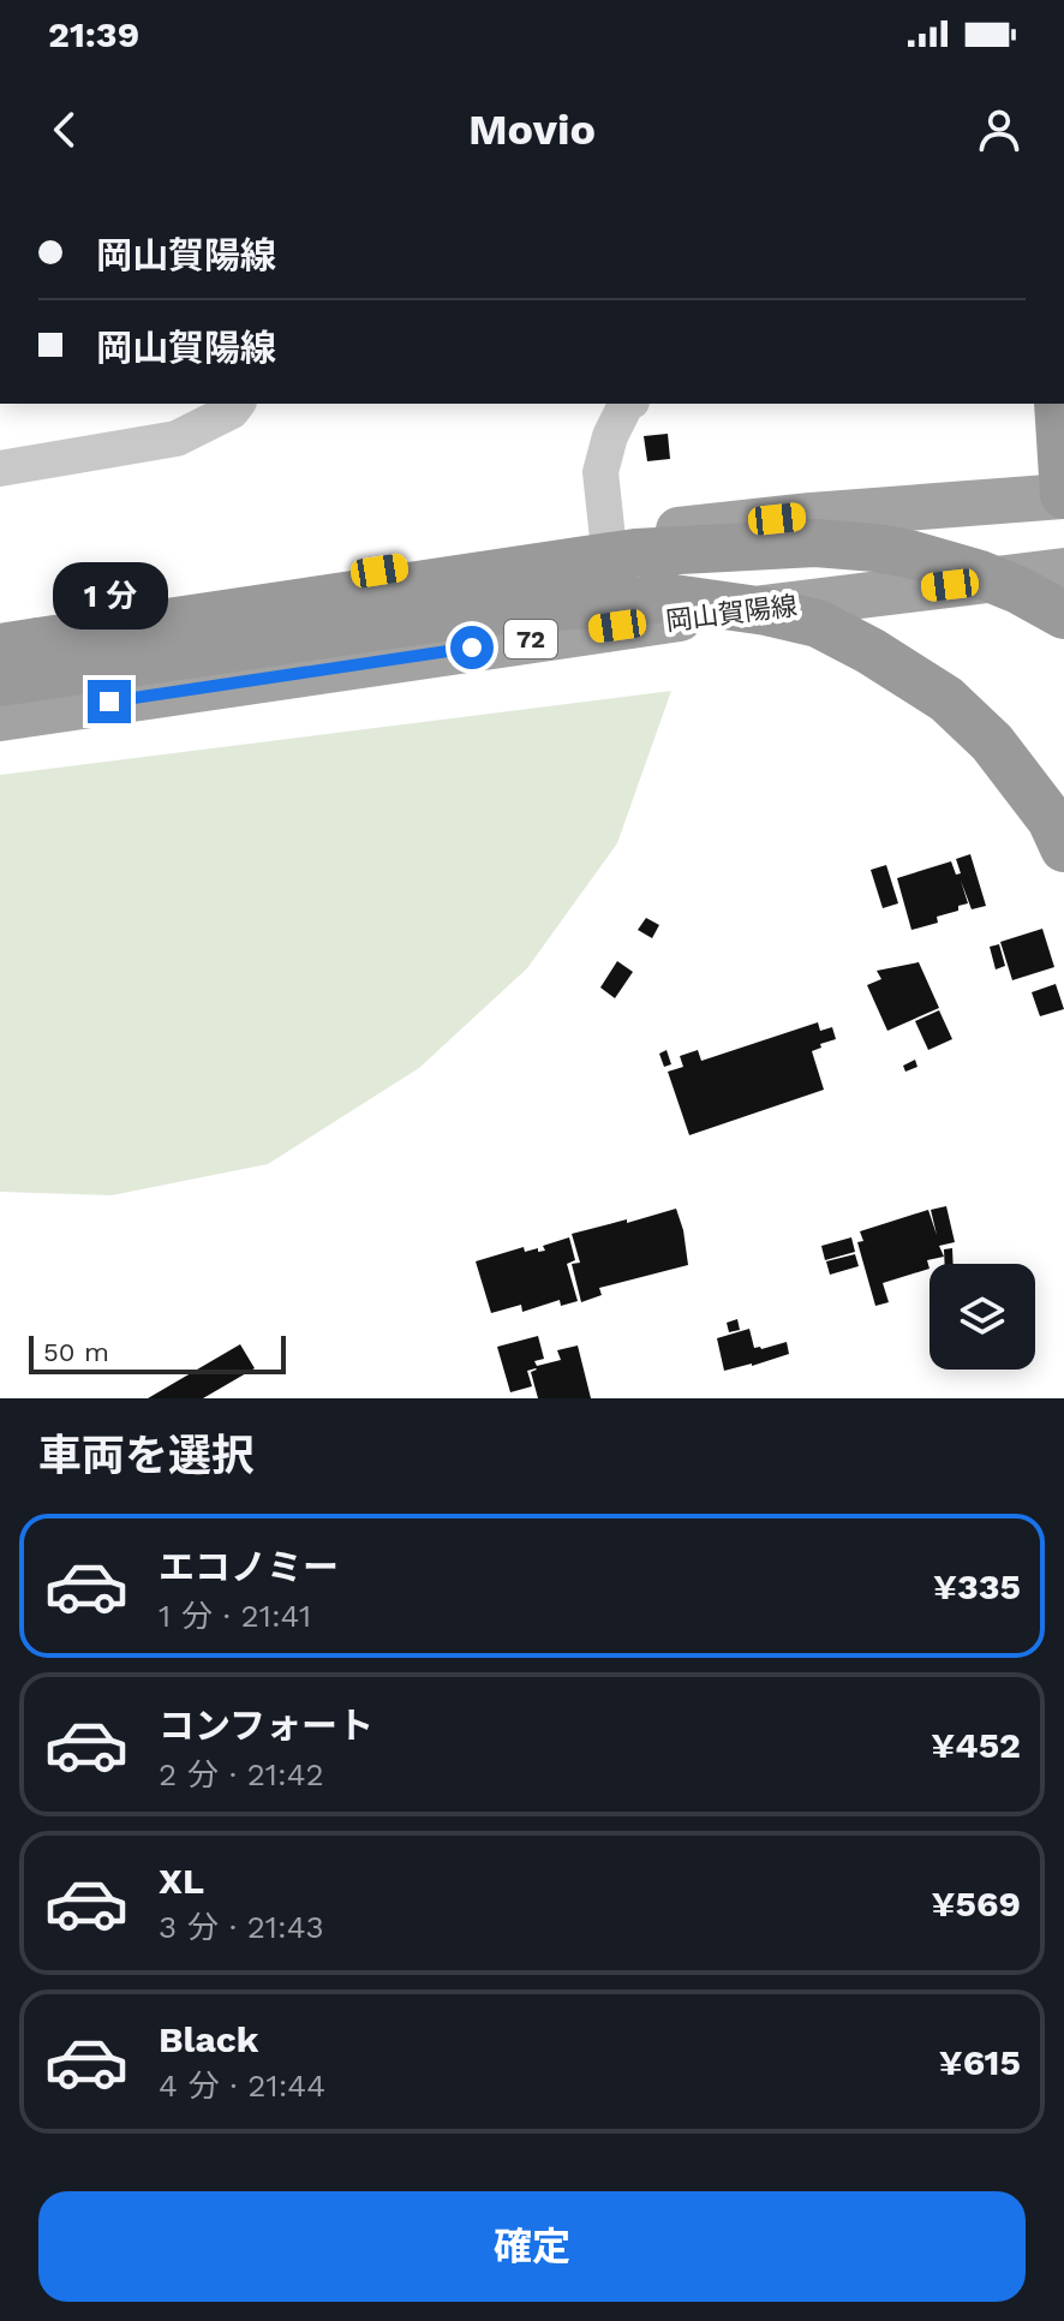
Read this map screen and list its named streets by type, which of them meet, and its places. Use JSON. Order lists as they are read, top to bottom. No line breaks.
{"streets":{"highway":["72"],"main road":["岡山賀陽線"]},"scale_bar":"50 m","page":{"status":"21:39","header":"Movio","banner":["岡山賀陽線","岡山賀陽線"],"bubble":"1 分","scale":"50 m","heading":"車両を選択","list":[{"name":"エコノミー","note":"1 分 · 21:41","value":"¥335"},{"name":"コンフォート","note":"2 分 · 21:42","value":"¥452"},{"name":"XL","note":"3 分 · 21:43","value":"¥569"},{"name":"Black","note":"4 分 · 21:44","value":"¥615"}],"buttons":"確定"}}
